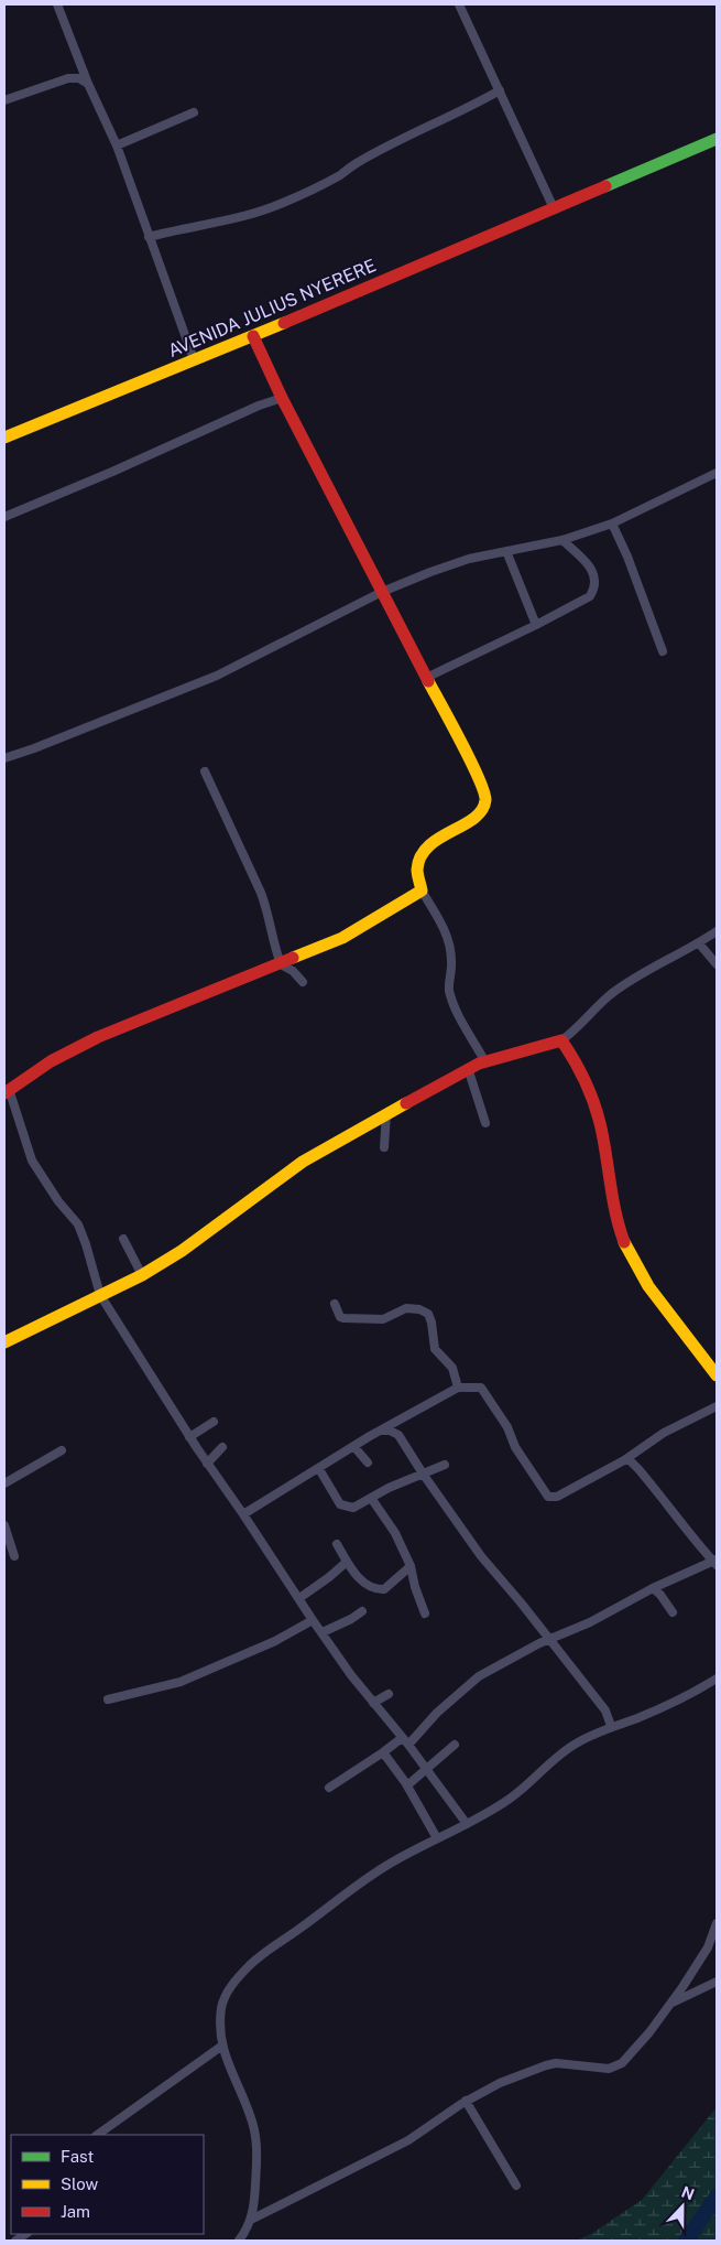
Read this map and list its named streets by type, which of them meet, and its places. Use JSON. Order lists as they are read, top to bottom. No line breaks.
{"streets":{"street":["AVENIDA JULIUS NYERERE"]},"legend":["Fast","Slow","Jam"],"north":"top"}
